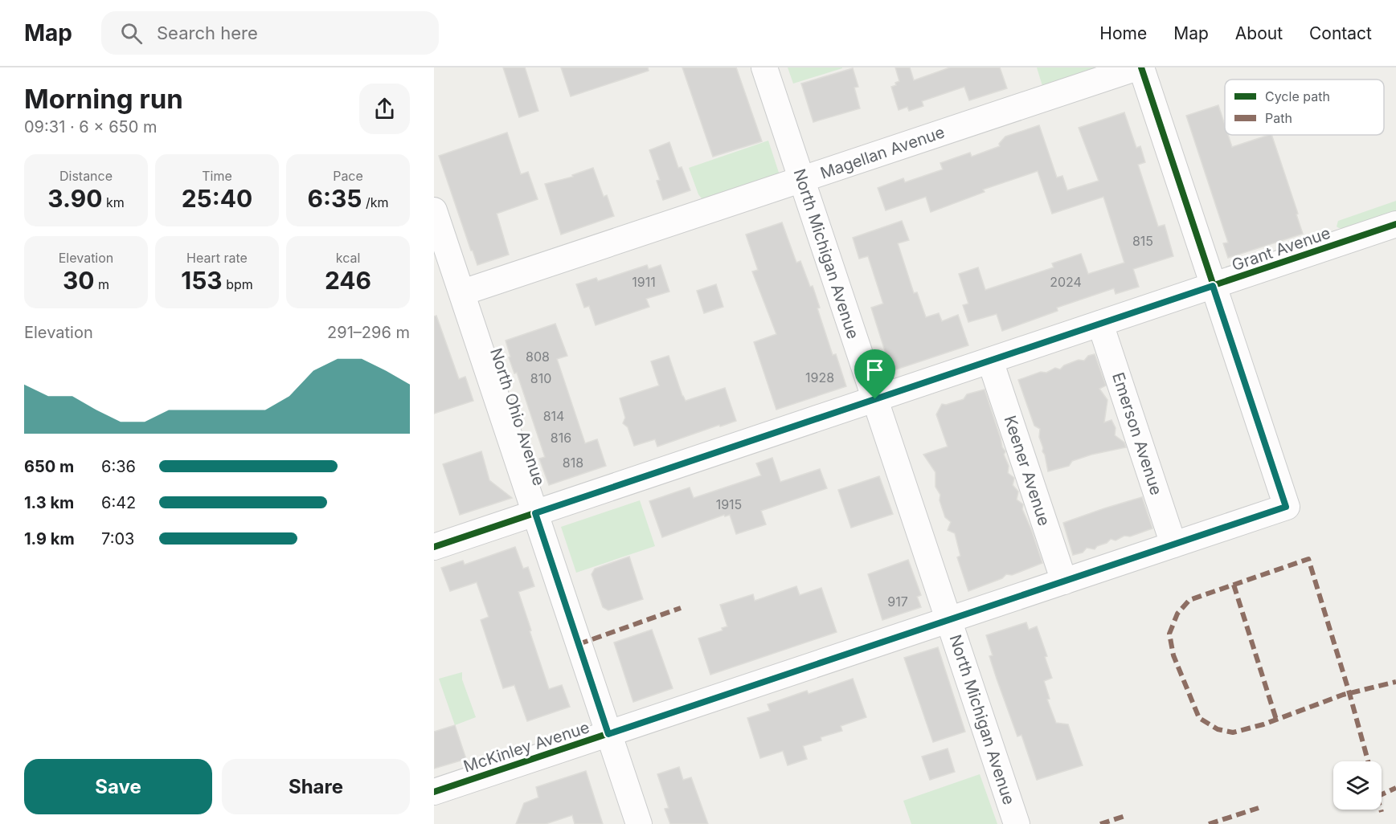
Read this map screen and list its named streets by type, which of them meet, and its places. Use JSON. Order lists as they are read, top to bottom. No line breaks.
{"streets":{"street":["Magellan Avenue","Grant Avenue","North Michigan Avenue","North Ohio Avenue","Emerson Avenue","Keener Avenue","McKinley Avenue"]},"crossings":[["Magellan Avenue","North Michigan Avenue"],["Magellan Avenue","North Ohio Avenue"],["Grant Avenue","North Michigan Avenue"],["Grant Avenue","North Ohio Avenue"],["Grant Avenue","Emerson Avenue"],["Grant Avenue","Keener Avenue"],["Grant Avenue","McKinley Avenue"],["North Michigan Avenue","McKinley Avenue"],["North Ohio Avenue","McKinley Avenue"],["Emerson Avenue","McKinley Avenue"],["Keener Avenue","McKinley Avenue"]],"house_numbers":["815","1911","2024","808","1928","810","814","816","818","1915","917"],"legend":["Cycle path","Path"],"page":{"header":"Map","search":"Search here","nav":["Home","Map","About","Contact"],"heading":["Morning run","09:31 · 6 × 650 m"],"stats":[["Distance","3.90 km"],["Time","25:40"],["Pace","6:35 /km"],["Elevation","30 m"],["Heart rate","153 bpm"],["kcal","246"]],"chart":["Elevation","291–296 m"],"list":[{"name":"650 m","note":"6:36"},{"name":"1.3 km","note":"6:42"},{"name":"1.9 km","note":"7:03"}],"buttons":["Save","Share"]}}
